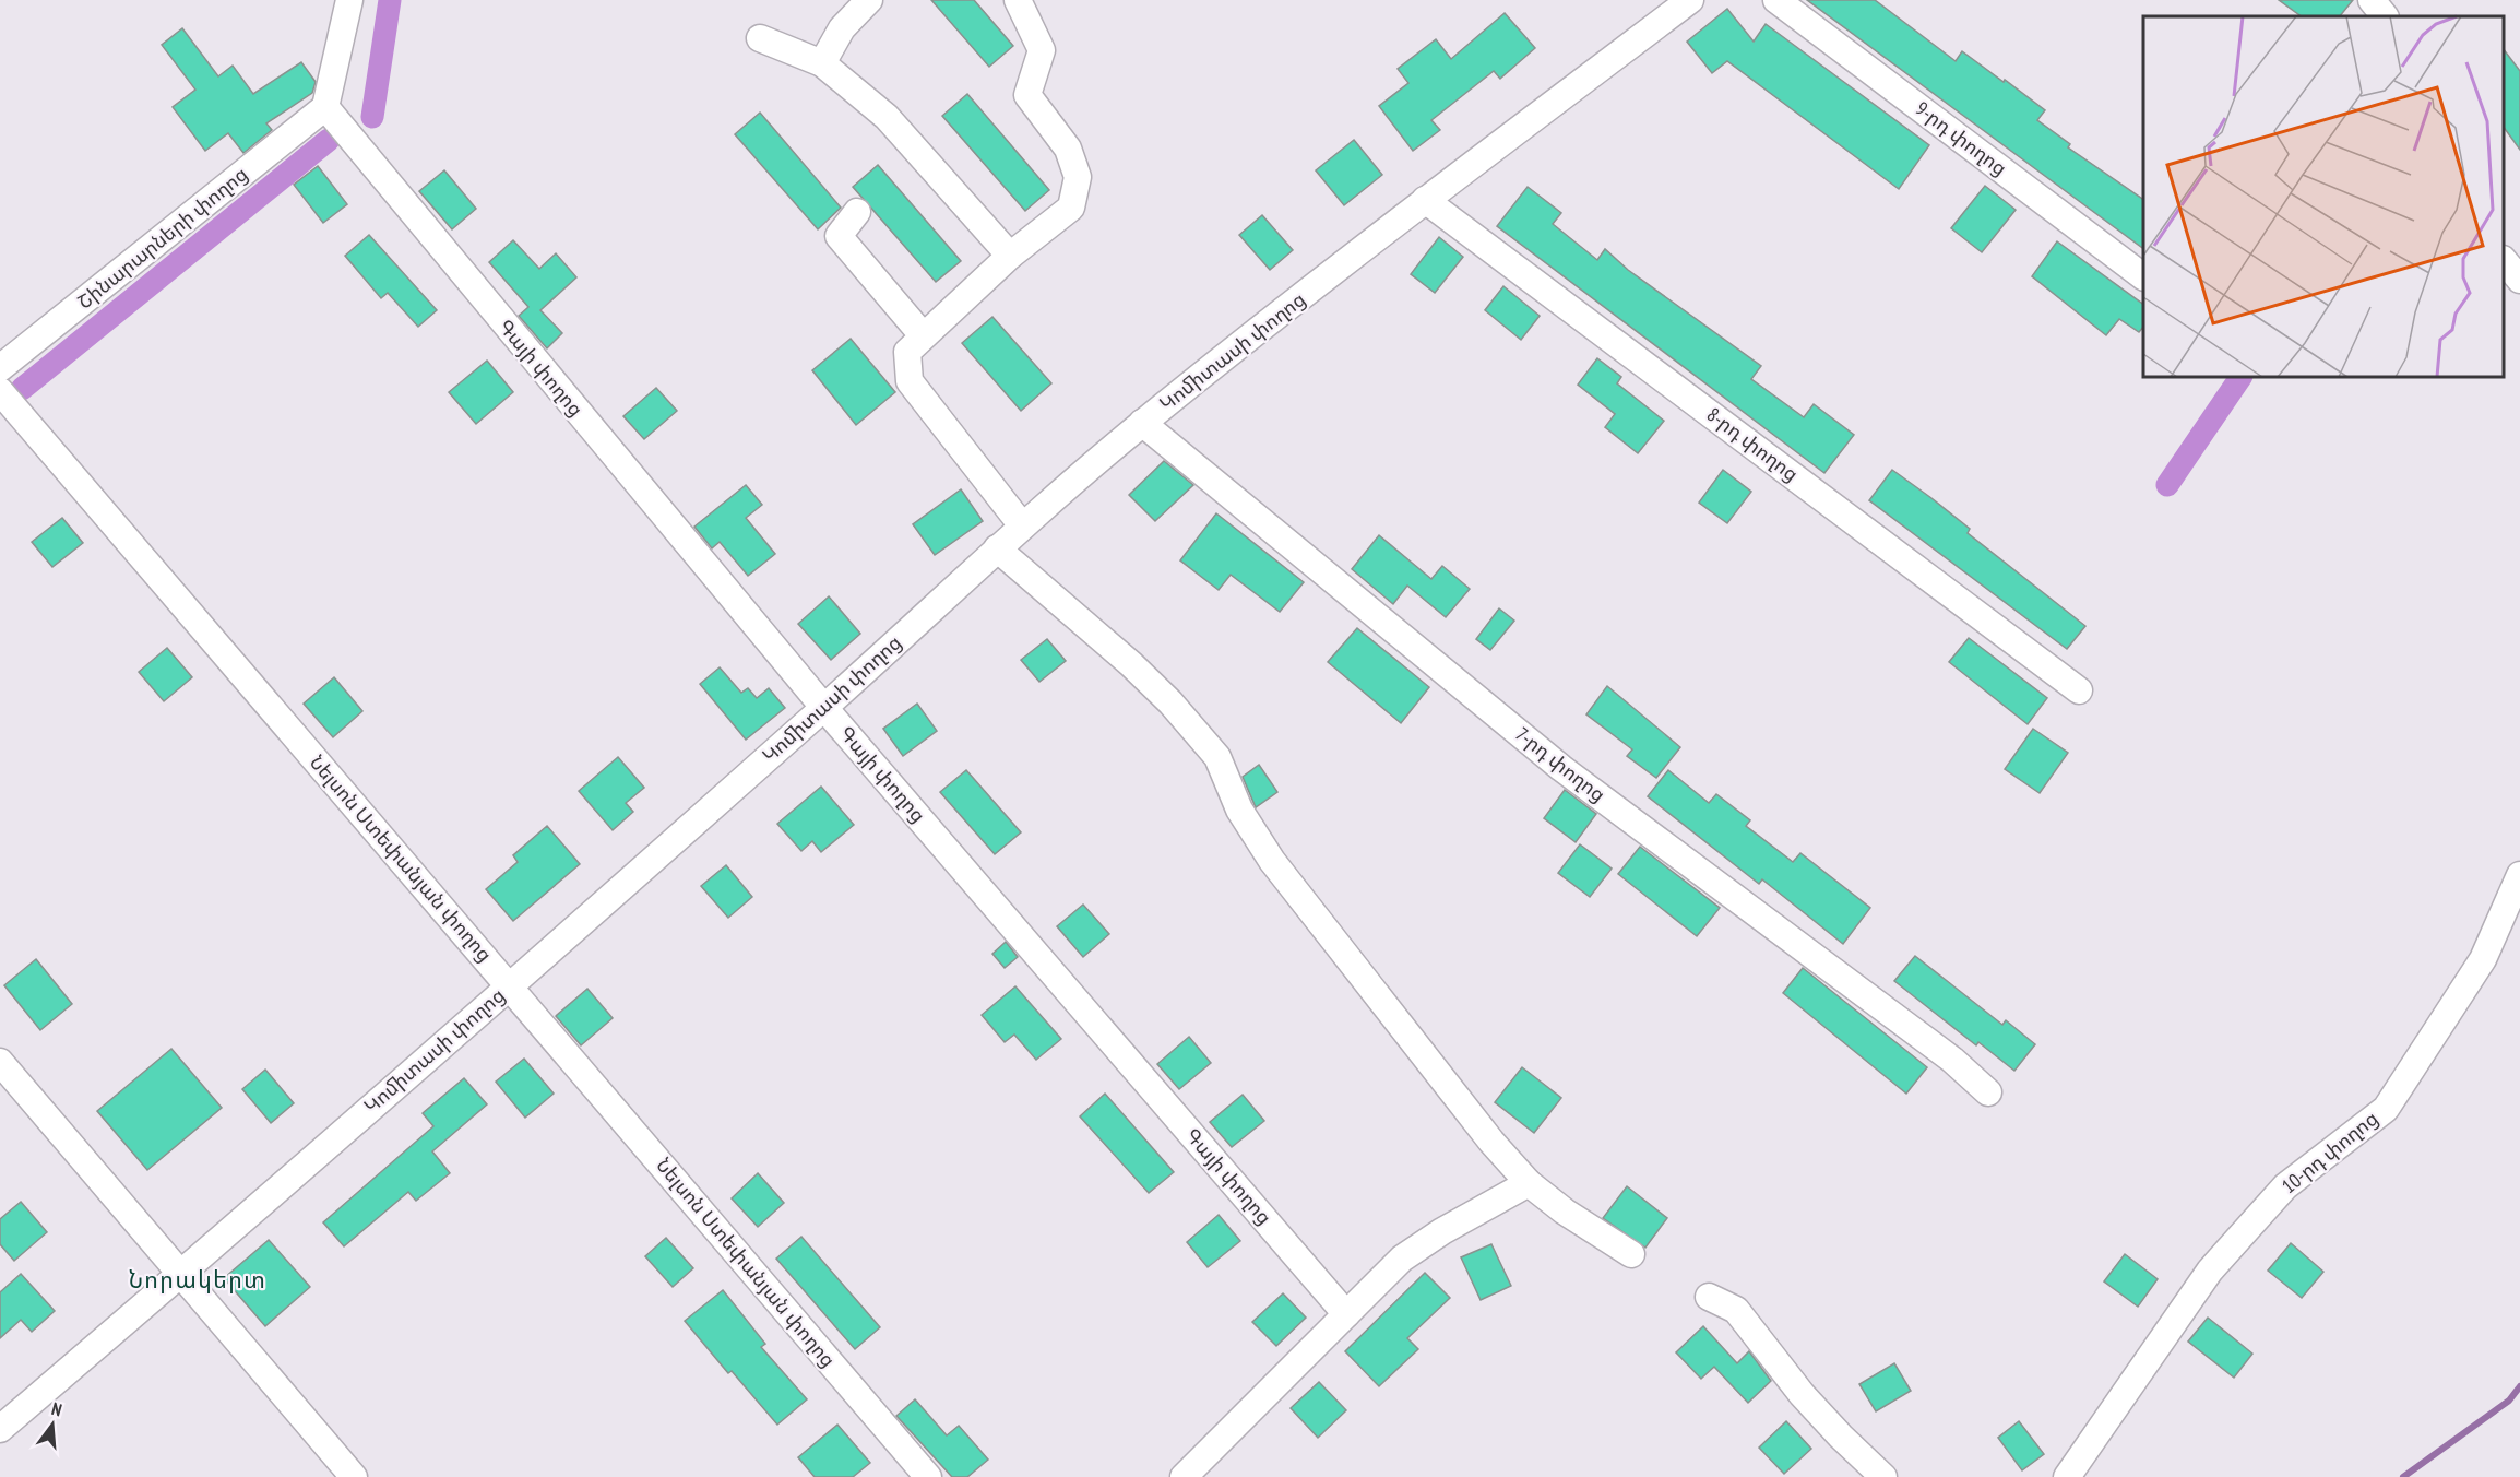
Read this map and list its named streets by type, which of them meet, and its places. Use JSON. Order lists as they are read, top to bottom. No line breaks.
{"streets":{"street":["9-րդ փողոց","Շինարարների փողոց","Կոմիտասի փողոց","Գայի փողոց","8-րդ փողոց","7-րդ փողոց","Նելսոն Ստեփանյան փողոց","10-րդ փողոց"]},"crossings":[["Շինարարների փողոց","Գայի փողոց"],["Կոմիտասի փողոց","Գայի փողոց"],["Կոմիտասի փողոց","8-րդ փողոց"],["Կոմիտասի փողոց","7-րդ փողոց"],["Կոմիտասի փողոց","Նելսոն Ստեփանյան փողոց"]],"districts":["Նորակերտ"],"north":"top"}
